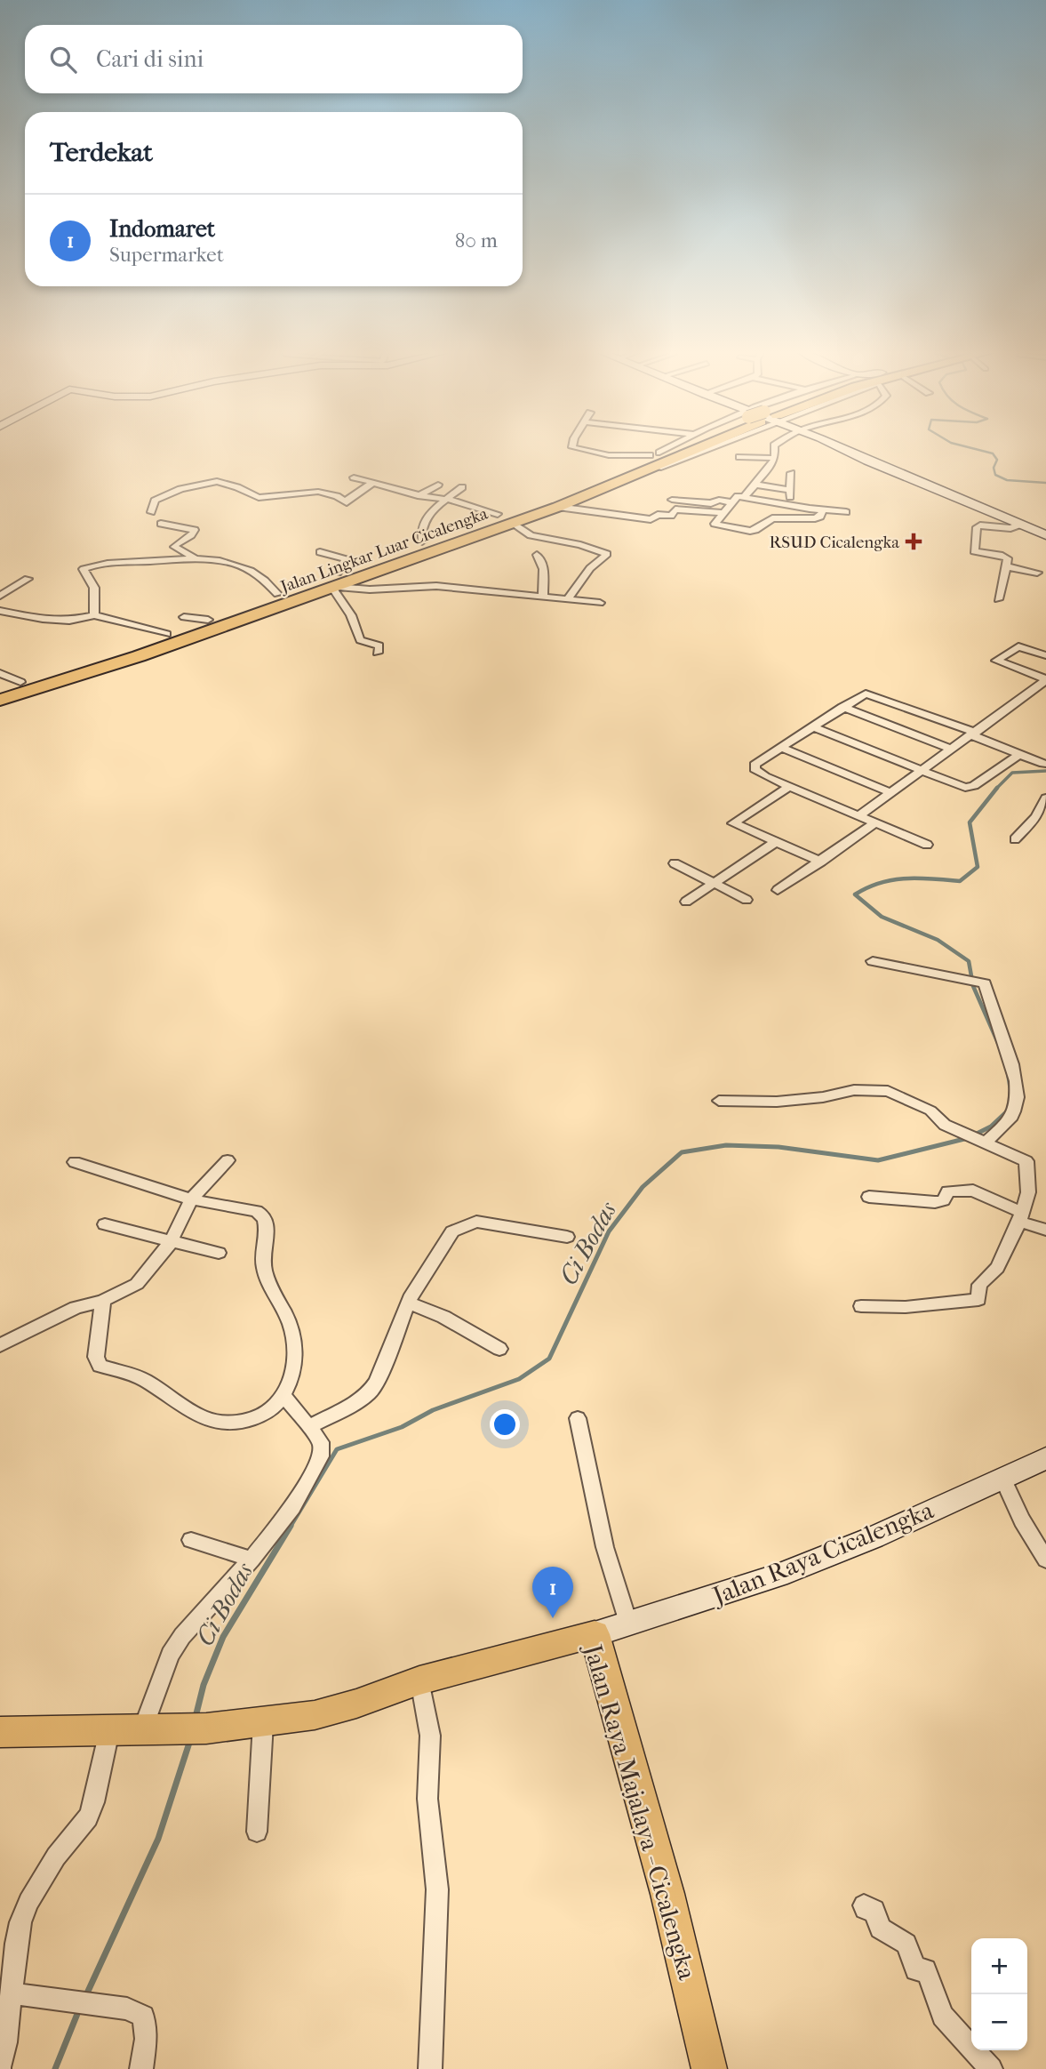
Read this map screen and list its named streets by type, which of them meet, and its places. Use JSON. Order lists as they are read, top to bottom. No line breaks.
{"streets":{"highway":["Jalan Lingkar Luar Cicalengka"],"main road":["Jalan Raya Majalaya - Cicalengka"],"street":["Jalan Raya Cicalengka"]},"crossings":[["Jalan Raya Cicalengka","Jalan Raya Majalaya - Cicalengka"]],"water":["Ci Bodas"],"places":{"health":["RSUD Cicalengka"]},"page":{"search":"Cari di sini","heading":"Terdekat","list":[{"mark":"1","name":"Indomaret","note":"Supermarket","value":"80 m"}],"pins":"1","map_buttons":["+","−"]}}
